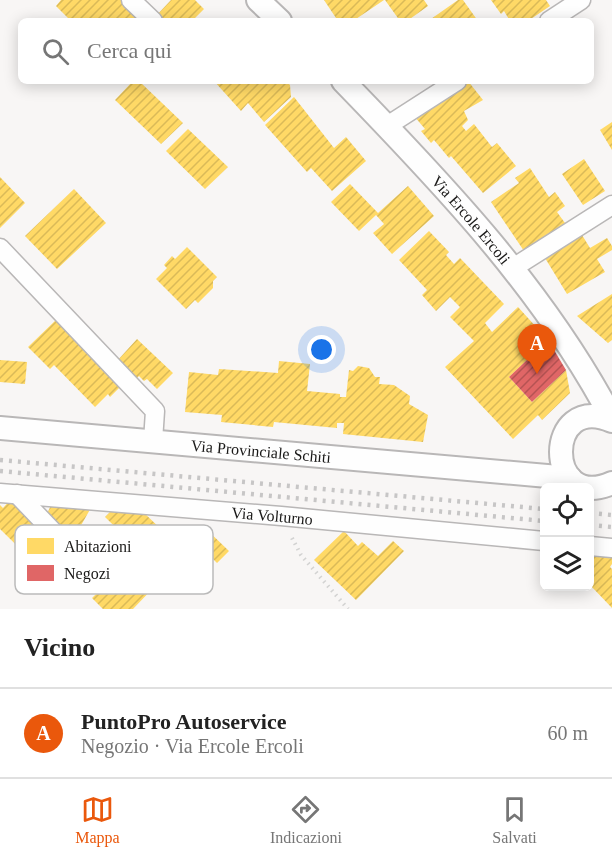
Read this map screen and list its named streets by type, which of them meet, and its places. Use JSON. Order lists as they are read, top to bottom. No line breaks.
{"streets":{"street":["Via Ercole Ercoli","Via Provinciale Schiti","Via Volturno"]},"legend":["Abitazioni","Negozi"],"page":{"search":"Cerca qui","pins":"A","heading":"Vicino","list":[{"mark":"A","name":"PuntoPro Autoservice","note":"Negozio · Via Ercole Ercoli","value":"60 m"}],"nav":["Mappa","Indicazioni","Salvati"]}}
